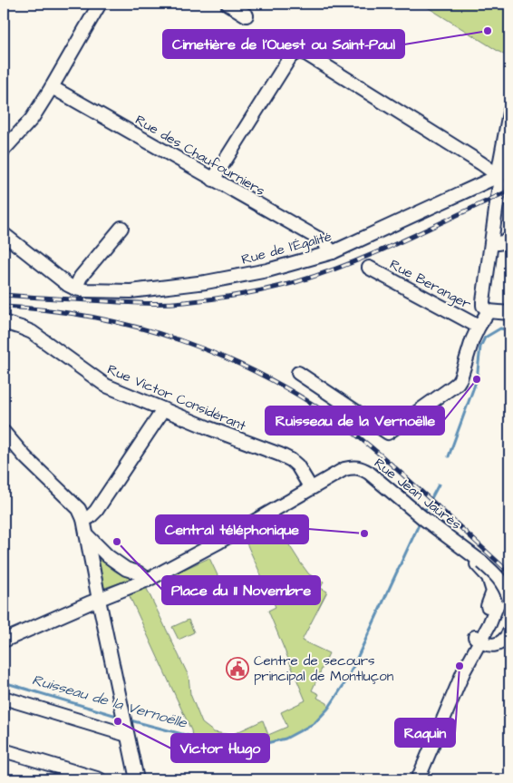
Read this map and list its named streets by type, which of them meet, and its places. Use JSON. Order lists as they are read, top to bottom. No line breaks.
{"streets":{"street":["Rue des Chaufourniers","Rue de l'Égalité","Rue Beranger","Rue Victor Considérant","Rue Jean Jaurès"]},"crossings":[["Rue des Chaufourniers","Rue de l'Égalité"],["Rue Victor Considérant","Rue Jean Jaurès"]],"water":["Ruisseau de la Vernoëlle"],"places":{"other":["Cimetière de l’Ouest ou Saint-Paul","Ruisseau de la Vernoëlle","Central téléphonique","Place du 11 Novembre","Raquin","Victor Hugo"],"public building":["Centre de secours principal de Montluçon"]}}
